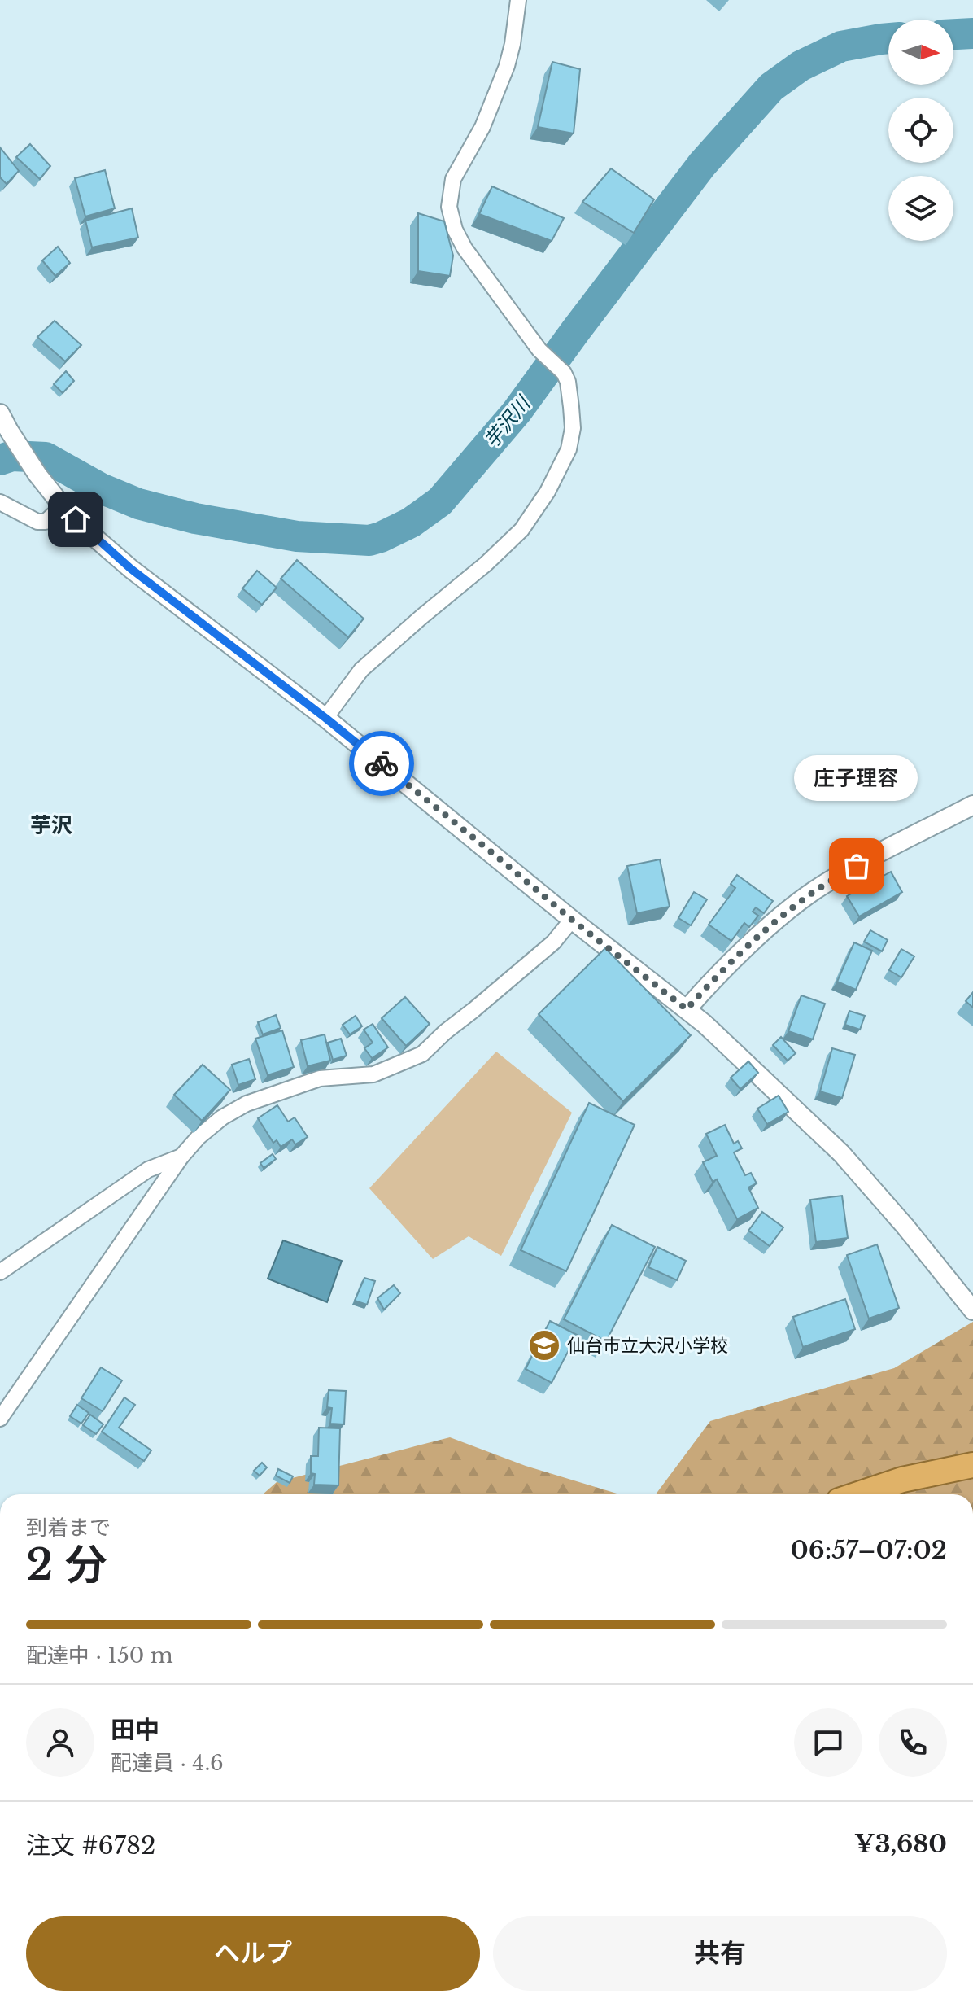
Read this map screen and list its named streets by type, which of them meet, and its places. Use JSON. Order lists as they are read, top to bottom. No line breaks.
{"districts":["芋沢"],"water":["芋沢川"],"places":{"other":["庄子理容"],"school or university":["仙台市立大沢小学校"]},"north":"right","page":{"bubble":"庄子理容","heading":["2 分","到着まで","06:57–07:02"],"panel":["田中","配達員 · 4.6","注文 #6782","¥3,680"],"bar":"配達中 · 150 m","buttons":["ヘルプ","共有"]}}
